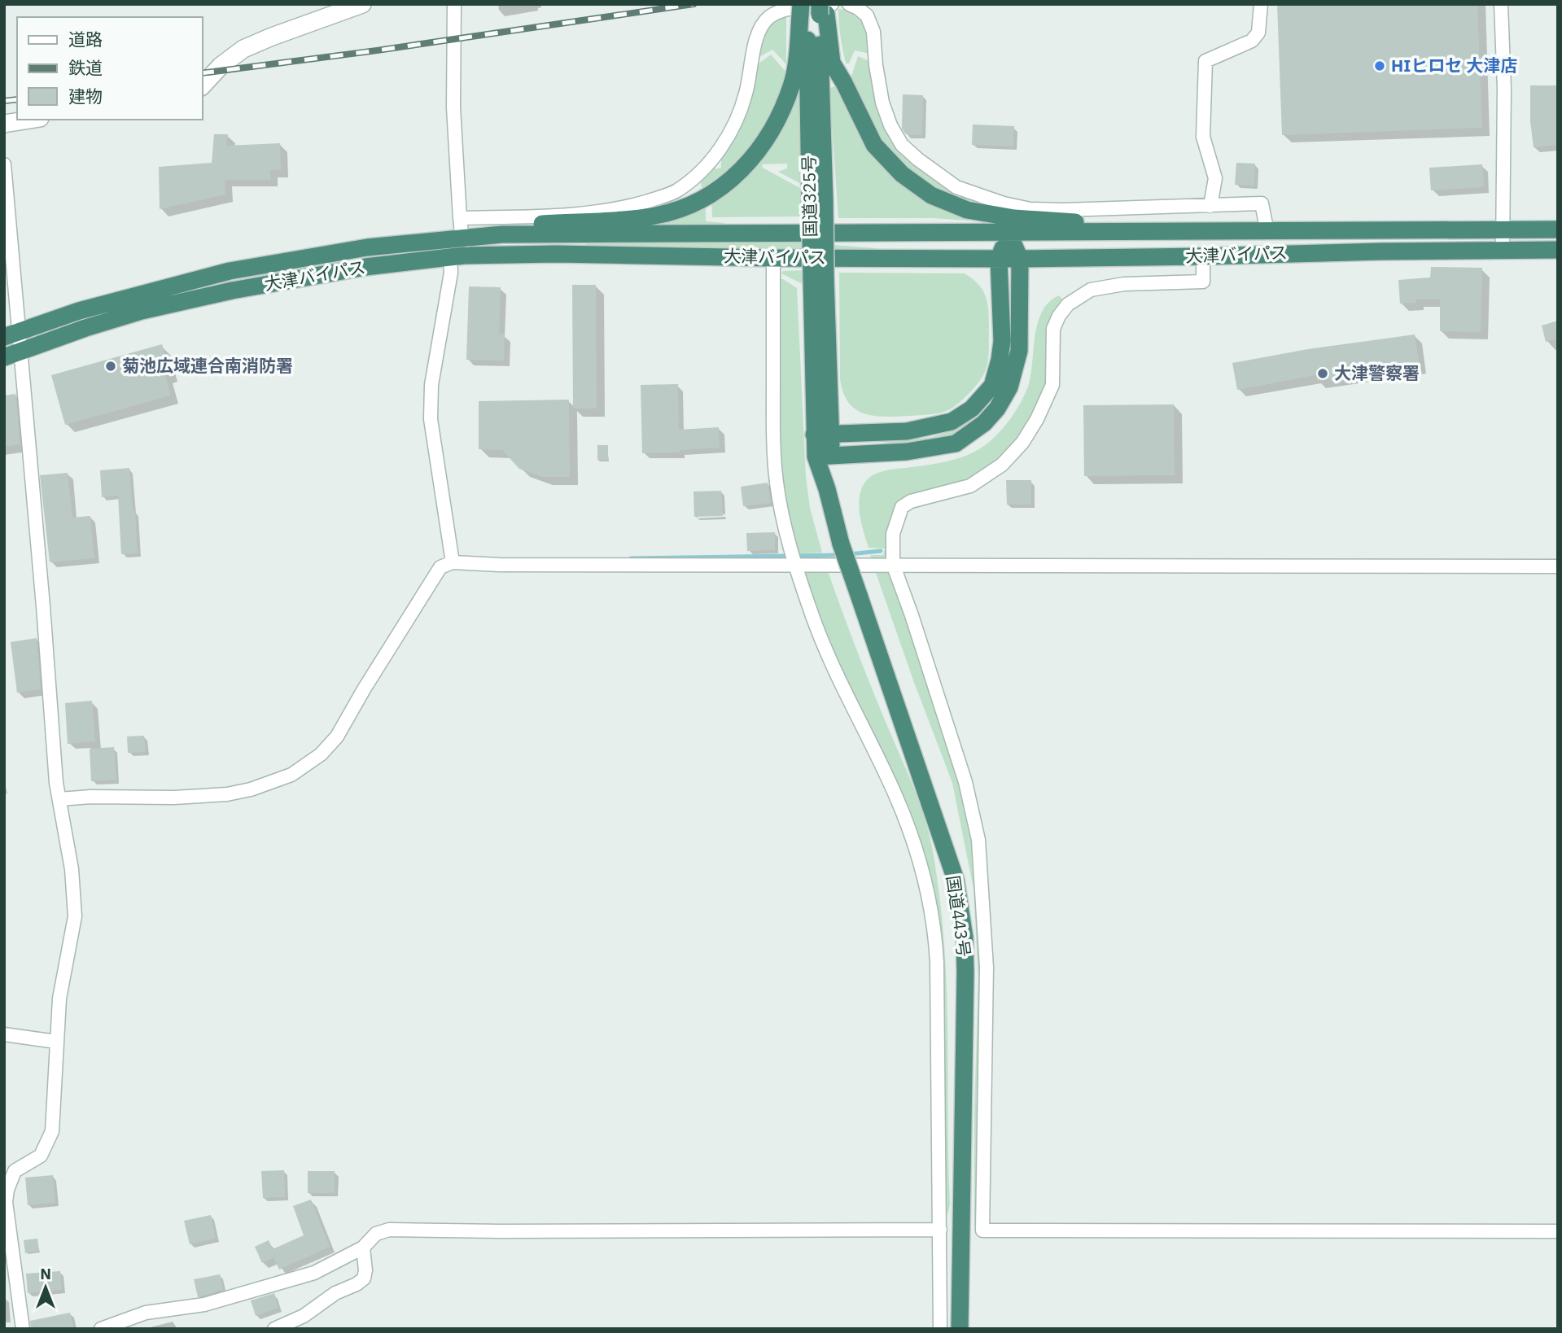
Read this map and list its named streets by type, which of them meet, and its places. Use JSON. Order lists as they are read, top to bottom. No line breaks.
{"streets":{"highway":["国道325号","大津バイパス","国道443号"]},"crossings":[["国道325号","国道443号"]],"places":["HIヒロセ 大津店","菊池広域連合南消防署","大津警察署"],"legend":["道路","鉄道","建物"],"north":"top"}
